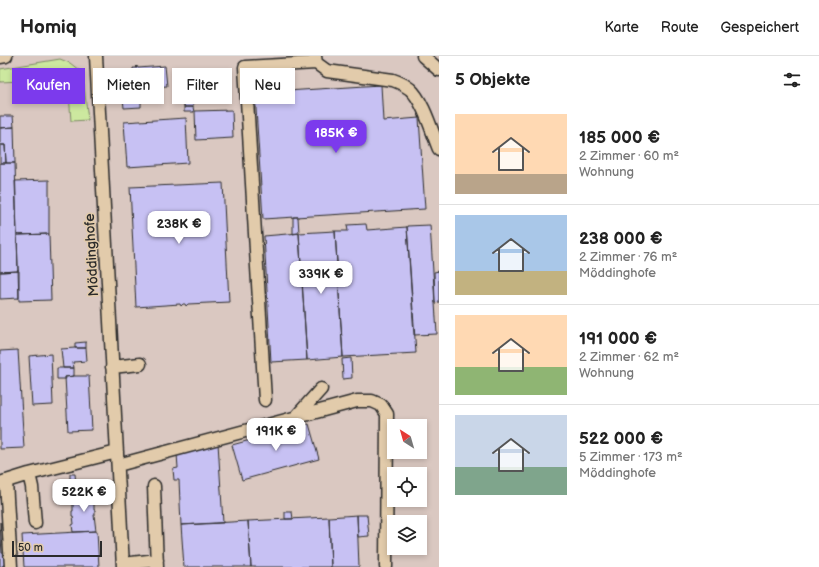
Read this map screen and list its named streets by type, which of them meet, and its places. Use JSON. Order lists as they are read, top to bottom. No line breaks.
{"streets":{"street":["Möddinghofe"]},"scale_bar":"50 m","north":"top left","page":{"header":"Homiq","nav":["Karte","Route","Gespeichert"],"heading":"5 Objekte","chip":["Kaufen","Mieten","Filter","Neu"],"list":[{"name":"185 000 €","note":"2 Zimmer · 60 m² · Wohnung"},{"name":"238 000 €","note":"2 Zimmer · 76 m² · Möddinghofe"},{"name":"191 000 €","note":"2 Zimmer · 62 m² · Wohnung"},{"name":"522 000 €","note":"5 Zimmer · 173 m² · Möddinghofe"}],"price":["185K €","238K €","339K €","191K €","522K €"],"scale":"50 m"}}
